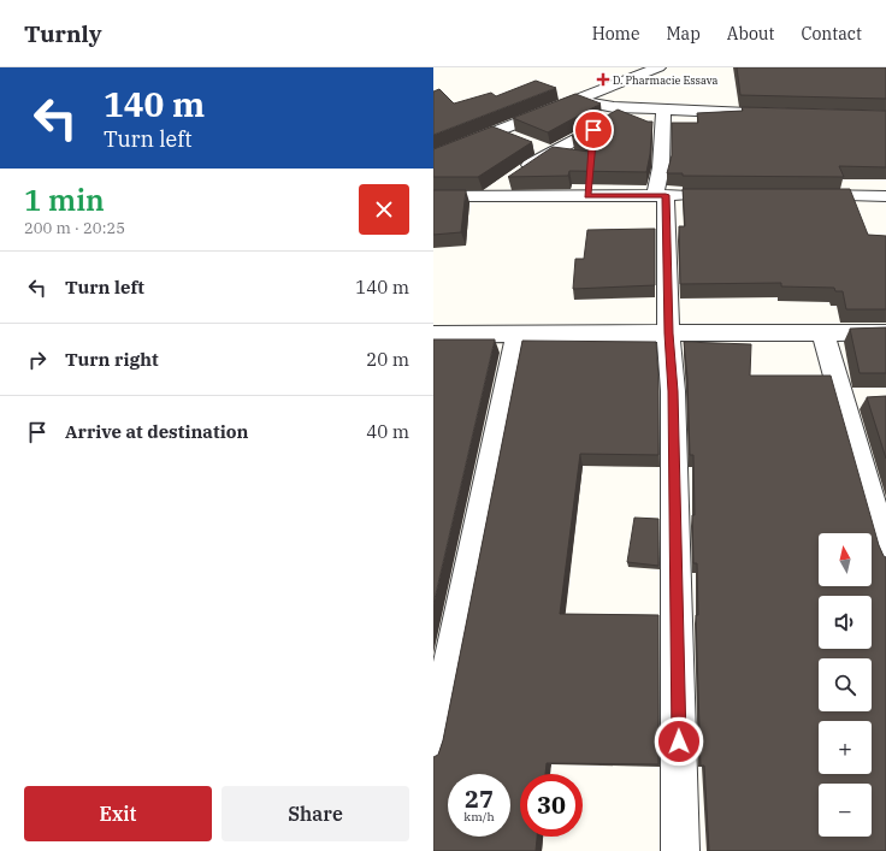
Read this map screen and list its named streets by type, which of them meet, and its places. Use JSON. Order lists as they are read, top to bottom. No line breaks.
{"places":{"health":["D. Pharmacie Essava"]},"north":"top","page":{"header":"Turnly","nav":["Home","Map","About","Contact"],"turn":["140 m","Turn left"],"heading":["1 min","200 m · 20:25"],"list":[{"name":"Turn left","value":"140 m"},{"name":"Turn right","value":"20 m"},{"name":"Arrive at destination","value":"40 m"}],"map_buttons":["+","−"],"speed":"27 km/h","limit":"30","buttons":["Exit","Share"]}}
